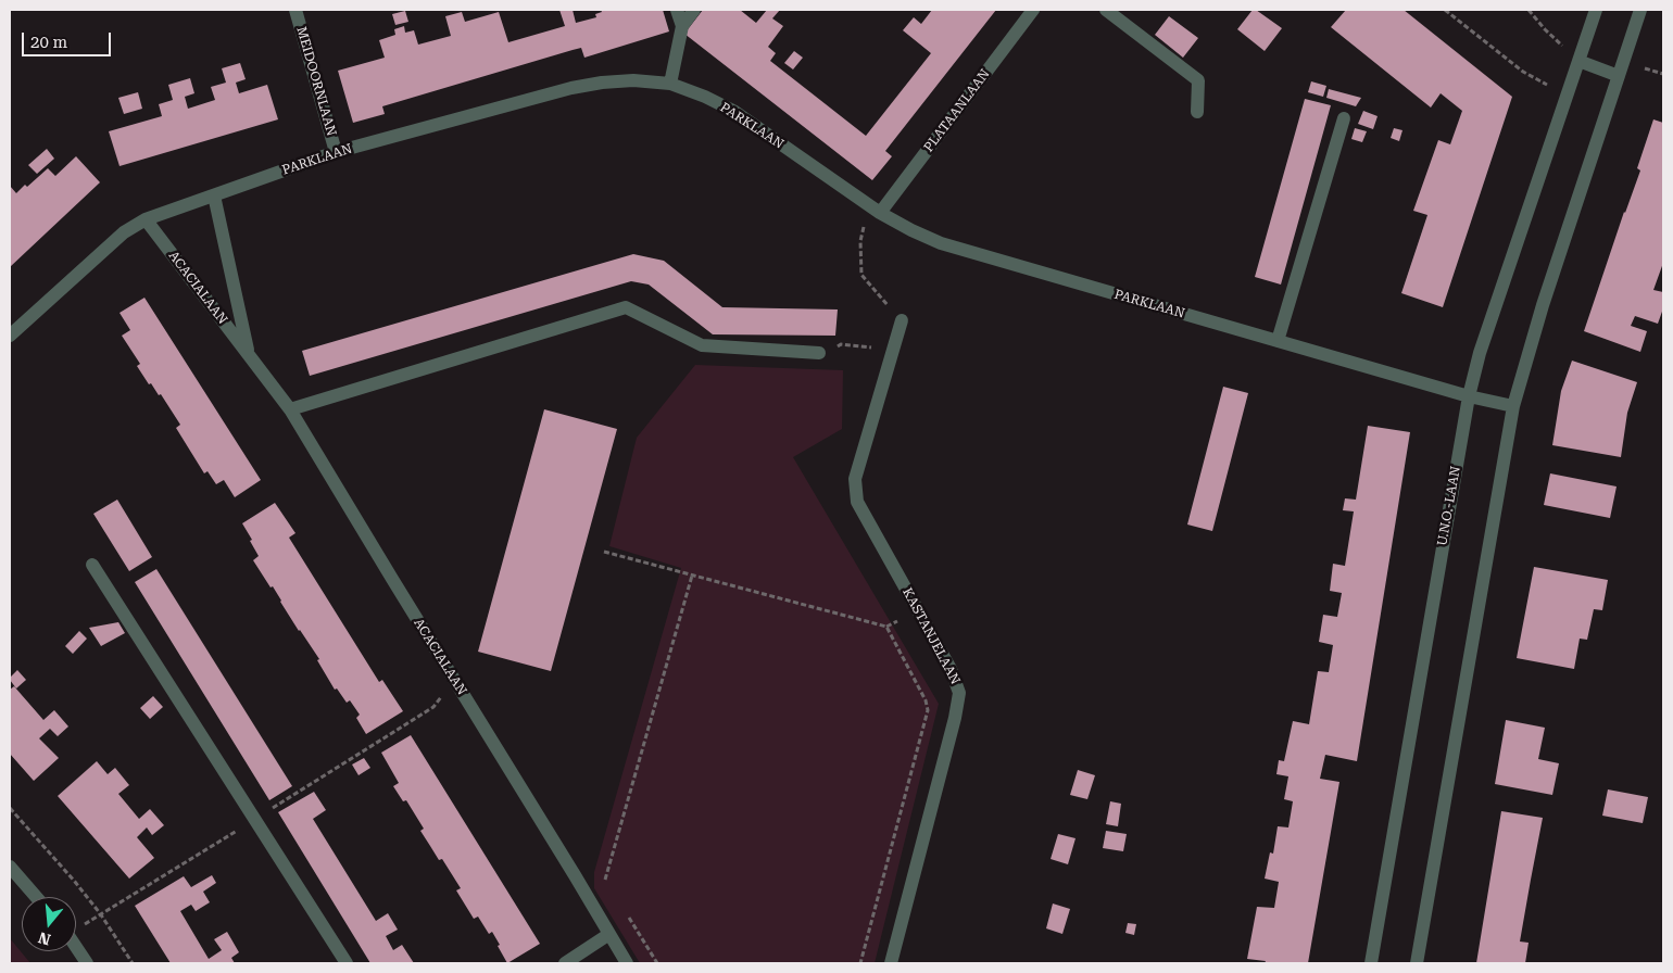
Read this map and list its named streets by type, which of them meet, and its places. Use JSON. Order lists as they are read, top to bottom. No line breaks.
{"streets":{"street":["MEIDOORNLAAN","PLATAANLAAN","PARKLAAN","ACACIALAAN","U.N.O.-LAAN","KASTANJELAAN"]},"crossings":[["MEIDOORNLAAN","PARKLAAN"],["PLATAANLAAN","PARKLAAN"],["PARKLAAN","ACACIALAAN"],["PARKLAAN","U.N.O.-LAAN"]],"scale_bar":"20 m","north":"bottom"}
